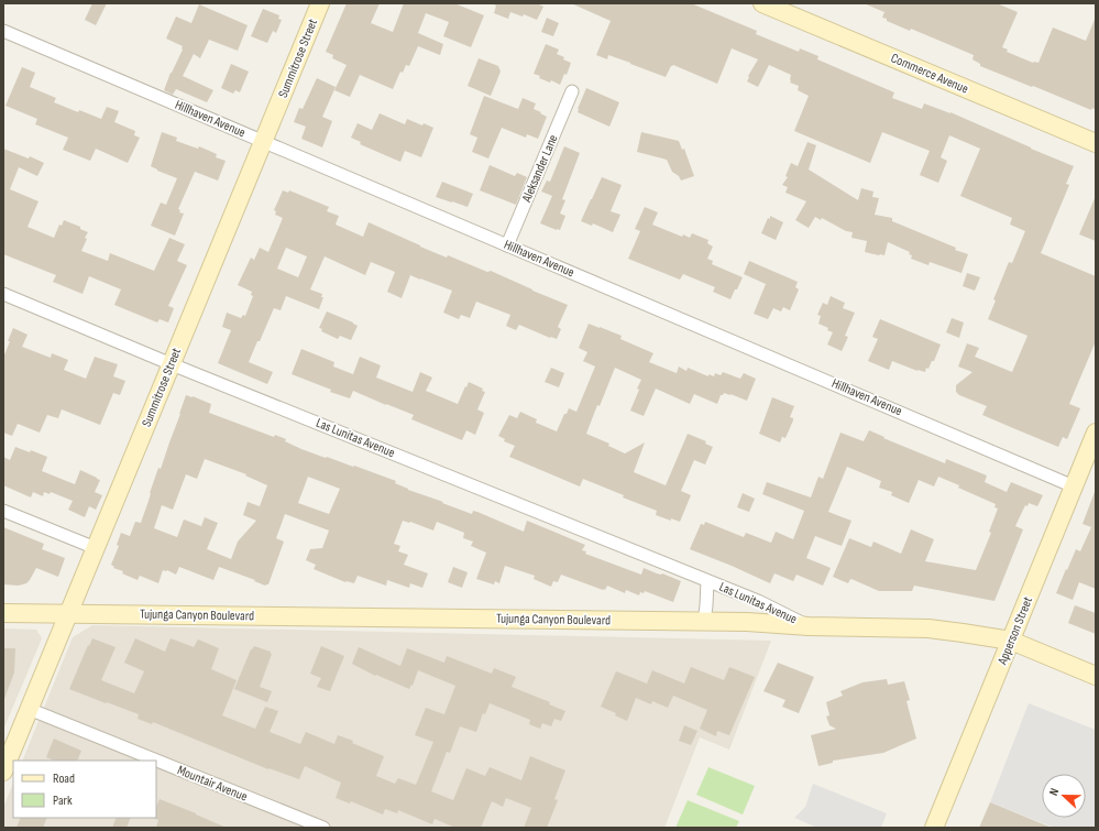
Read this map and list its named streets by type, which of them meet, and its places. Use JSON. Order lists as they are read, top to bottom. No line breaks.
{"streets":{"street":["Summitrose Street","Commerce Avenue","Hillhaven Avenue","Aleksander Lane","Las Lunitas Avenue","Tujunga Canyon Boulevard","Apperson Street","Mountair Avenue"]},"crossings":[["Summitrose Street","Hillhaven Avenue"],["Summitrose Street","Las Lunitas Avenue"],["Summitrose Street","Tujunga Canyon Boulevard"],["Summitrose Street","Mountair Avenue"],["Hillhaven Avenue","Aleksander Lane"],["Hillhaven Avenue","Apperson Street"],["Las Lunitas Avenue","Tujunga Canyon Boulevard"],["Tujunga Canyon Boulevard","Apperson Street"]],"legend":["Road","Park"],"north":"left"}
